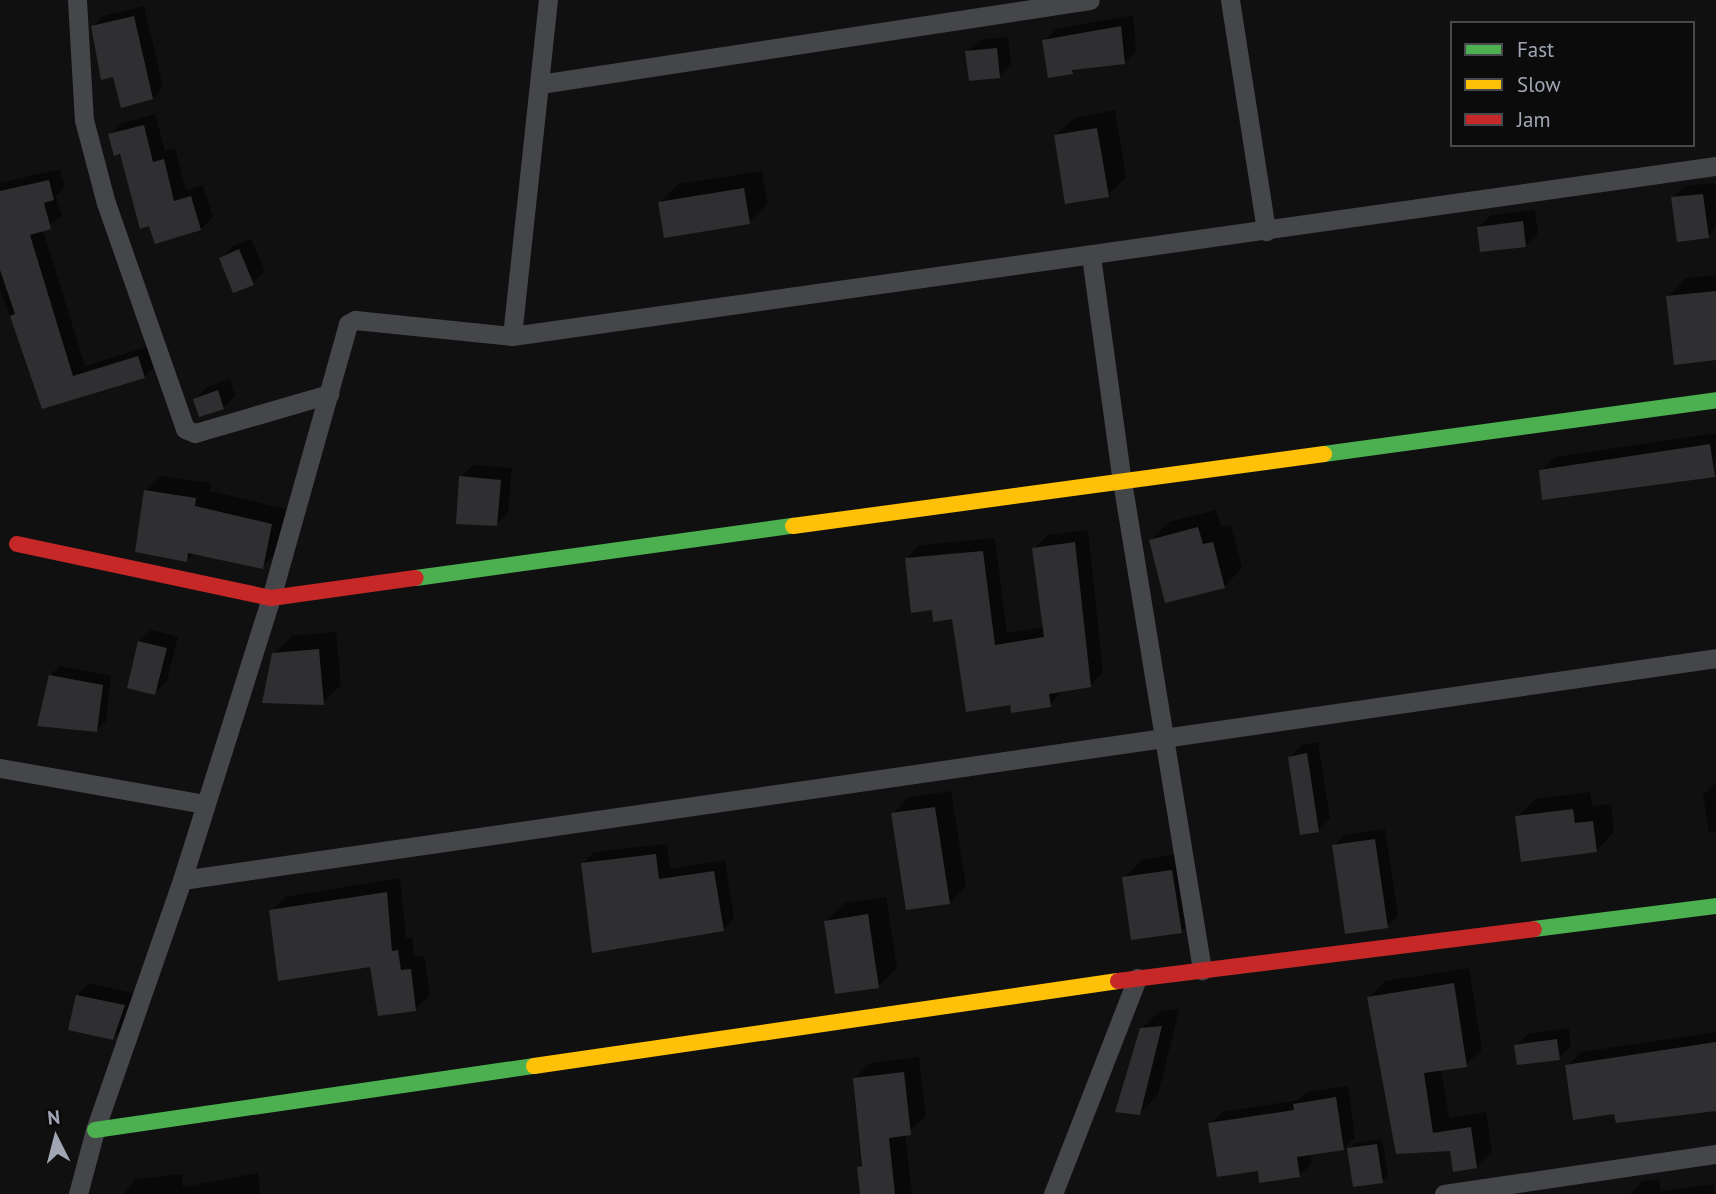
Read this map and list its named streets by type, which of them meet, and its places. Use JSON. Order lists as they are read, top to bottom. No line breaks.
{"legend":["Fast","Slow","Jam"],"north":"top"}
